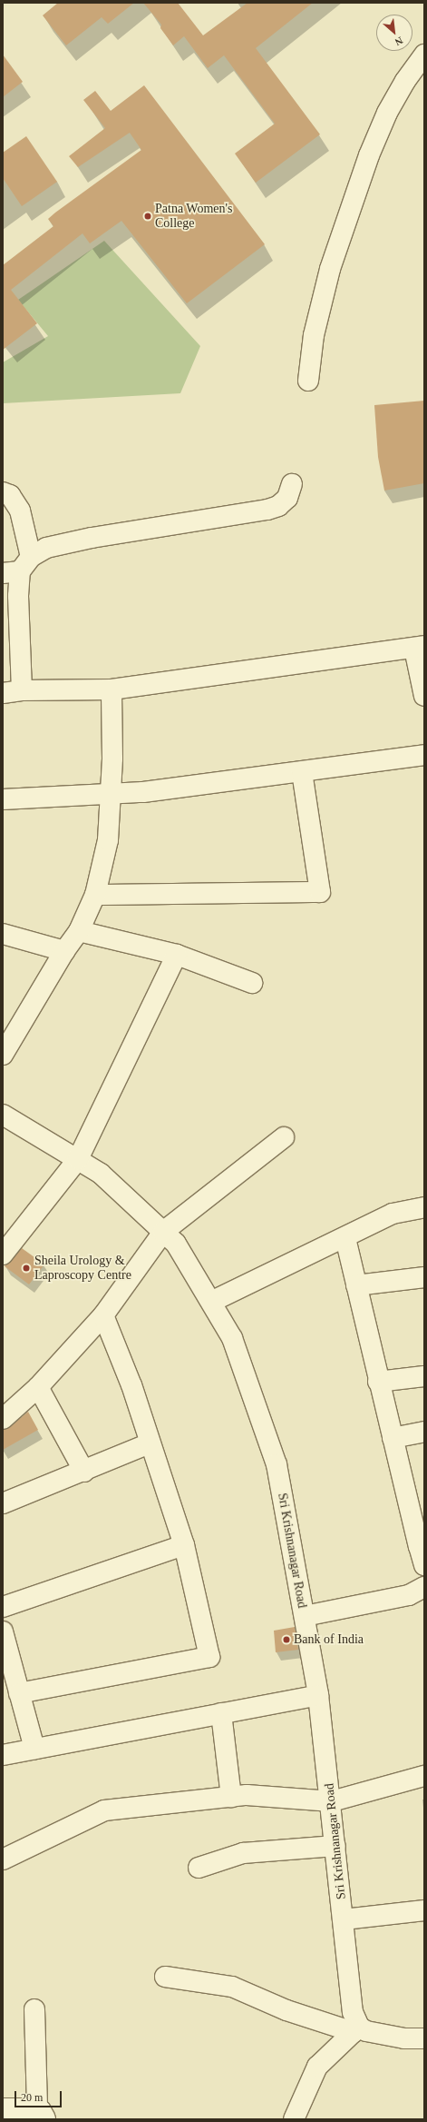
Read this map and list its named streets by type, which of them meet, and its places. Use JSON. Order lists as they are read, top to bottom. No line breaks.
{"streets":{"street":["Sri Krishnanagar Road"]},"places":["Patna Women's College","Sheila Urology & Laproscopy Centre","Bank of India"],"scale_bar":"20 m","north":"bottom right"}
